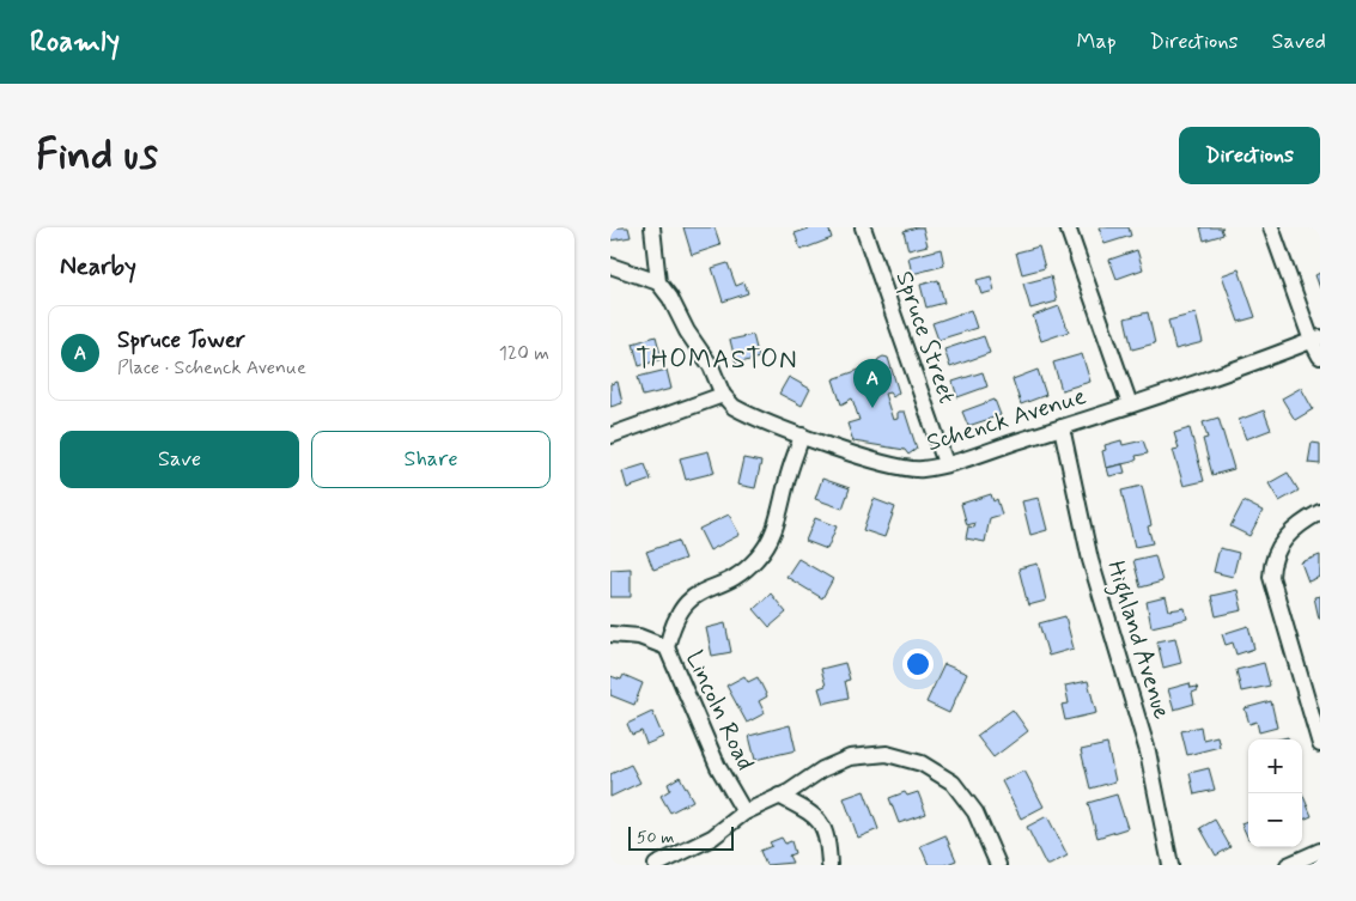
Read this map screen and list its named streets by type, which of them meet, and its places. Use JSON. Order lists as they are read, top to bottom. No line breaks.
{"streets":{"street":["Spruce Street","Schenck Avenue","Highland Avenue","Lincoln Road"]},"crossings":[["Spruce Street","Schenck Avenue"],["Schenck Avenue","Highland Avenue"]],"districts":["THOMASTON"],"scale_bar":"50 m","page":{"header":"Roamly","nav":["Map","Directions","Saved"],"buttons":["Directions",["Save","Share"]],"title":"Find us","heading":"Nearby","list":[{"mark":"A","name":"Spruce Tower","note":"Place · Schenck Avenue","value":"120 m"}],"pins":"A","map_buttons":["+","−"],"scale":"50 m"}}
